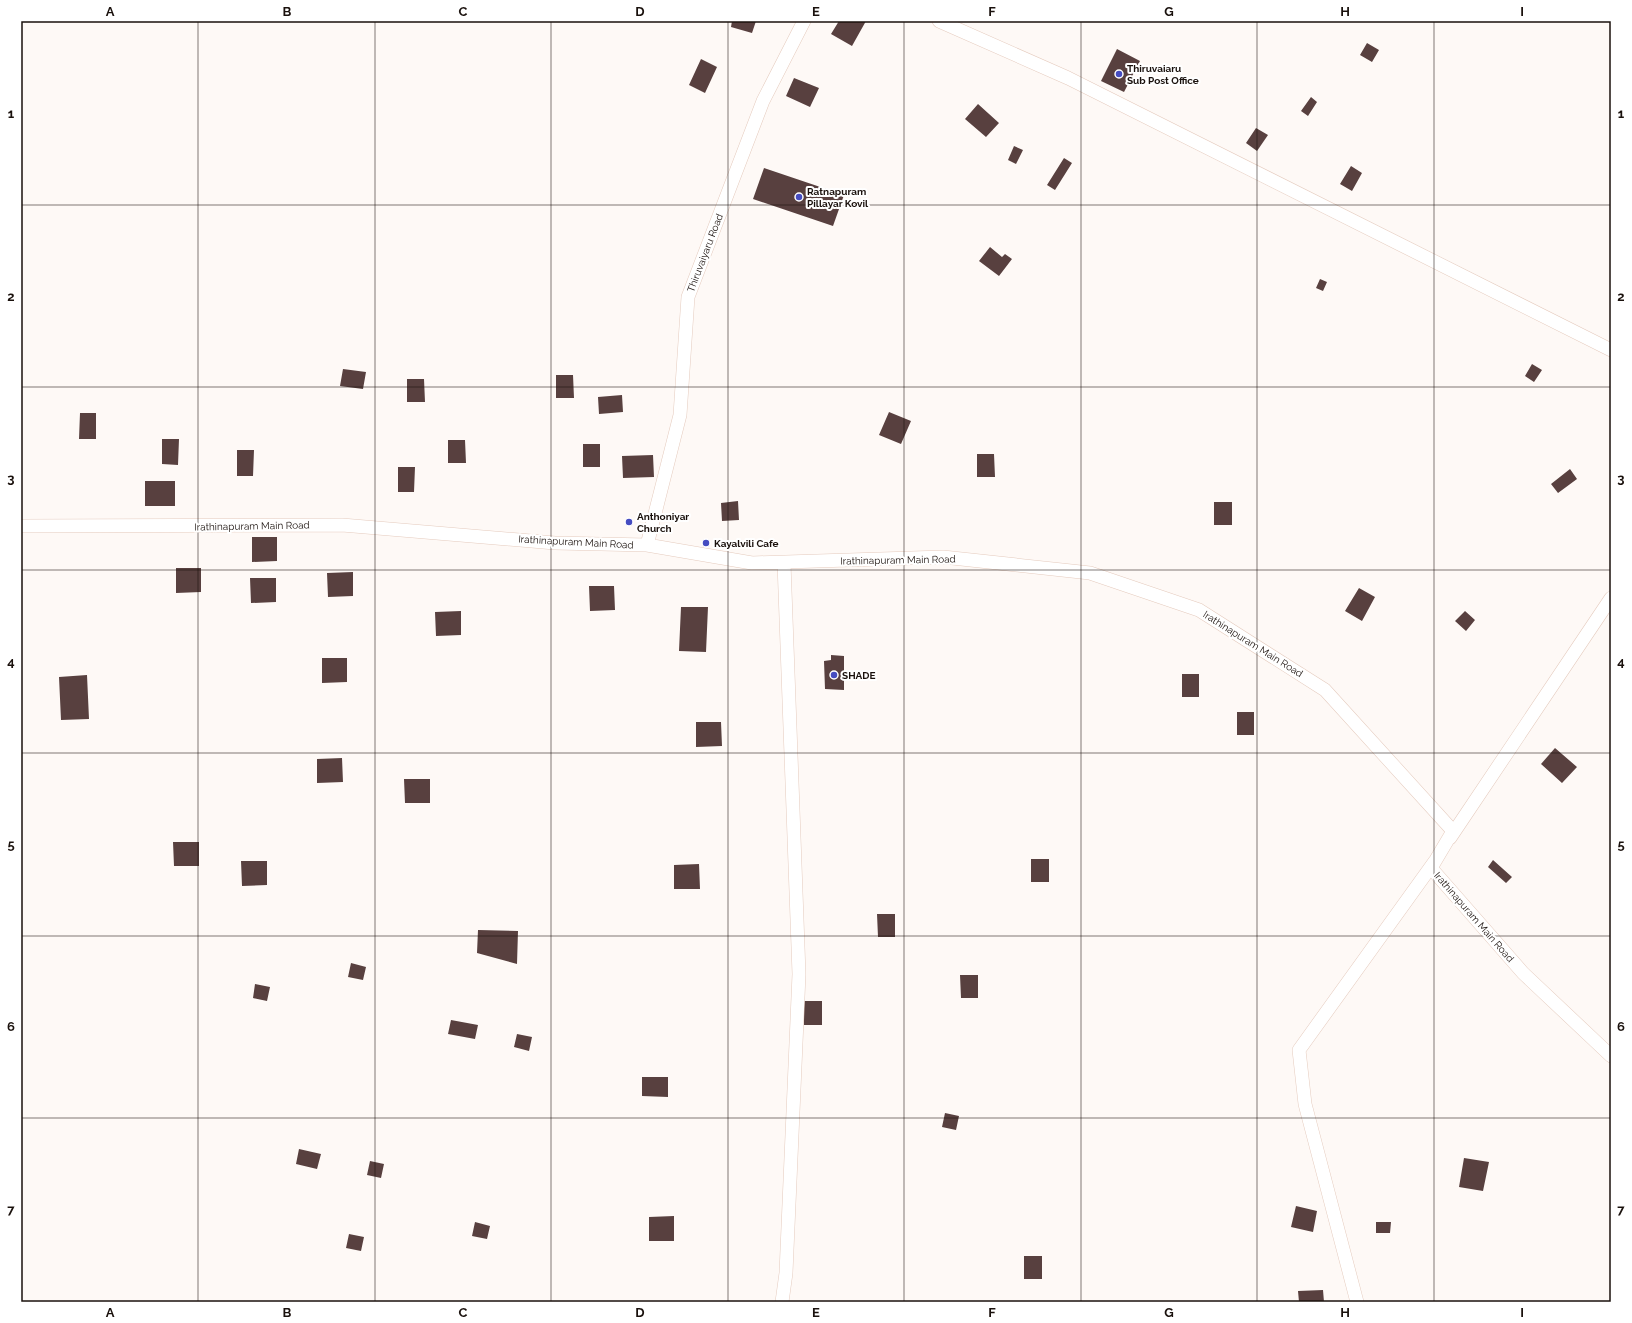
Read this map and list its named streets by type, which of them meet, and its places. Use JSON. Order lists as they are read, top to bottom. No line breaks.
{"streets":{"street":["Thiruvaiyaru Road","Irathinapuram Main Road"]},"crossings":[["Thiruvaiyaru Road","Irathinapuram Main Road"]],"places":["Thiruvaiaru Sub Post Office","Ratnapuram Pillayar Kovil","Anthoniyar Church","Kayalvili Cafe","SHADE"],"grid":{"columns":["A","B","C","D","E","F","G","H","I"],"rows":["1","2","3","4","5","6","7"]}}
